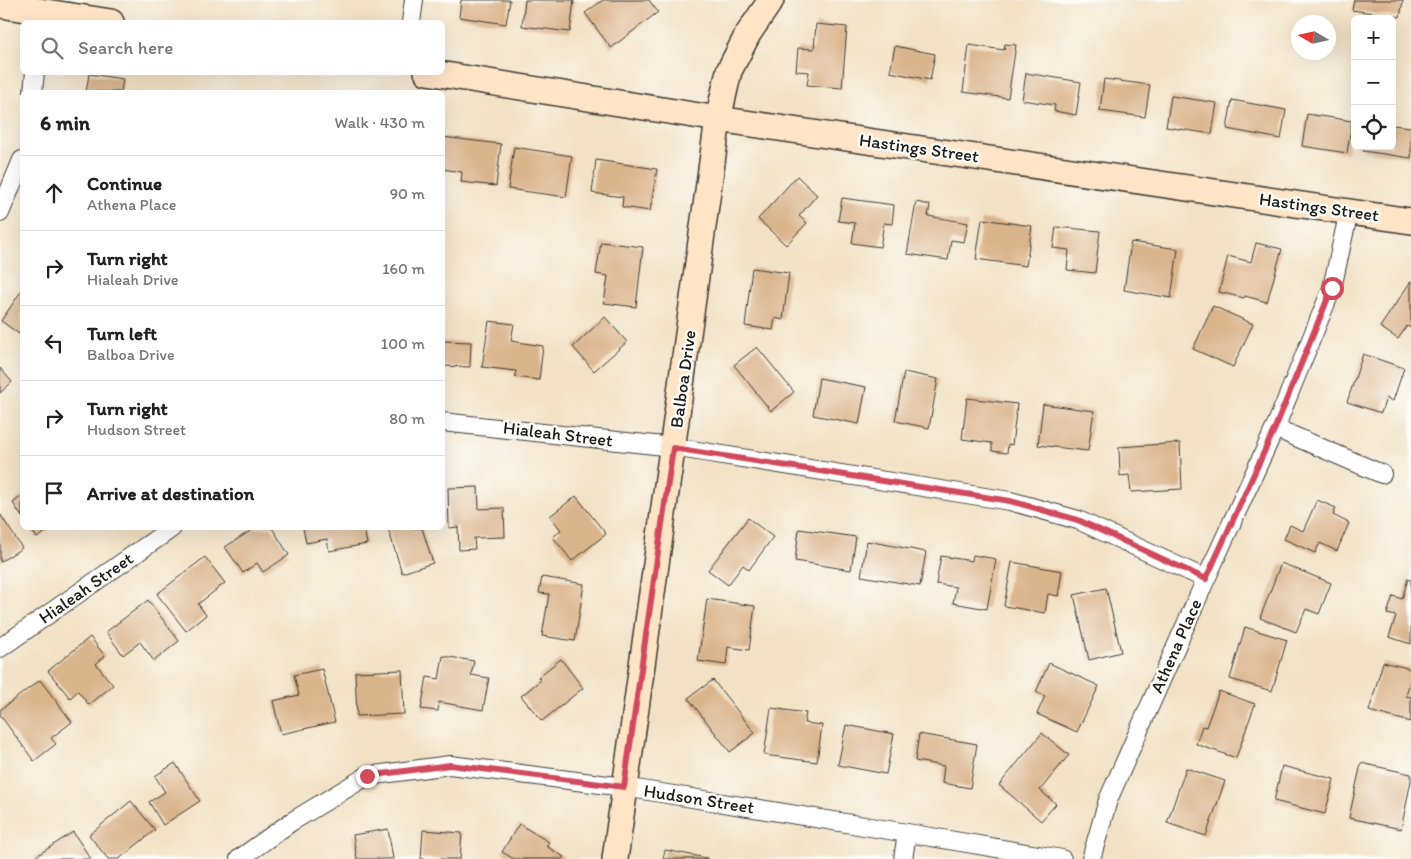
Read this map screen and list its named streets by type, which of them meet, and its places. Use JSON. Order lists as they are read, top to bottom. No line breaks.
{"streets":{"street":["Hastings Street","Balboa Drive","Hialeah Street","Athena Place","Hudson Street"]},"crossings":[["Hastings Street","Balboa Drive"],["Hastings Street","Athena Place"],["Balboa Drive","Hialeah Street"],["Balboa Drive","Hudson Street"],["Hialeah Street","Athena Place"]],"north":"left","page":{"map_buttons":["+","−"],"search":"Search here","heading":["6 min","Walk · 430 m"],"list":[["Continue","Athena Place","90 m"],["Turn right","Hialeah Drive","160 m"],["Turn left","Balboa Drive","100 m"],["Turn right","Hudson Street","80 m"],"Arrive at destination"]}}
